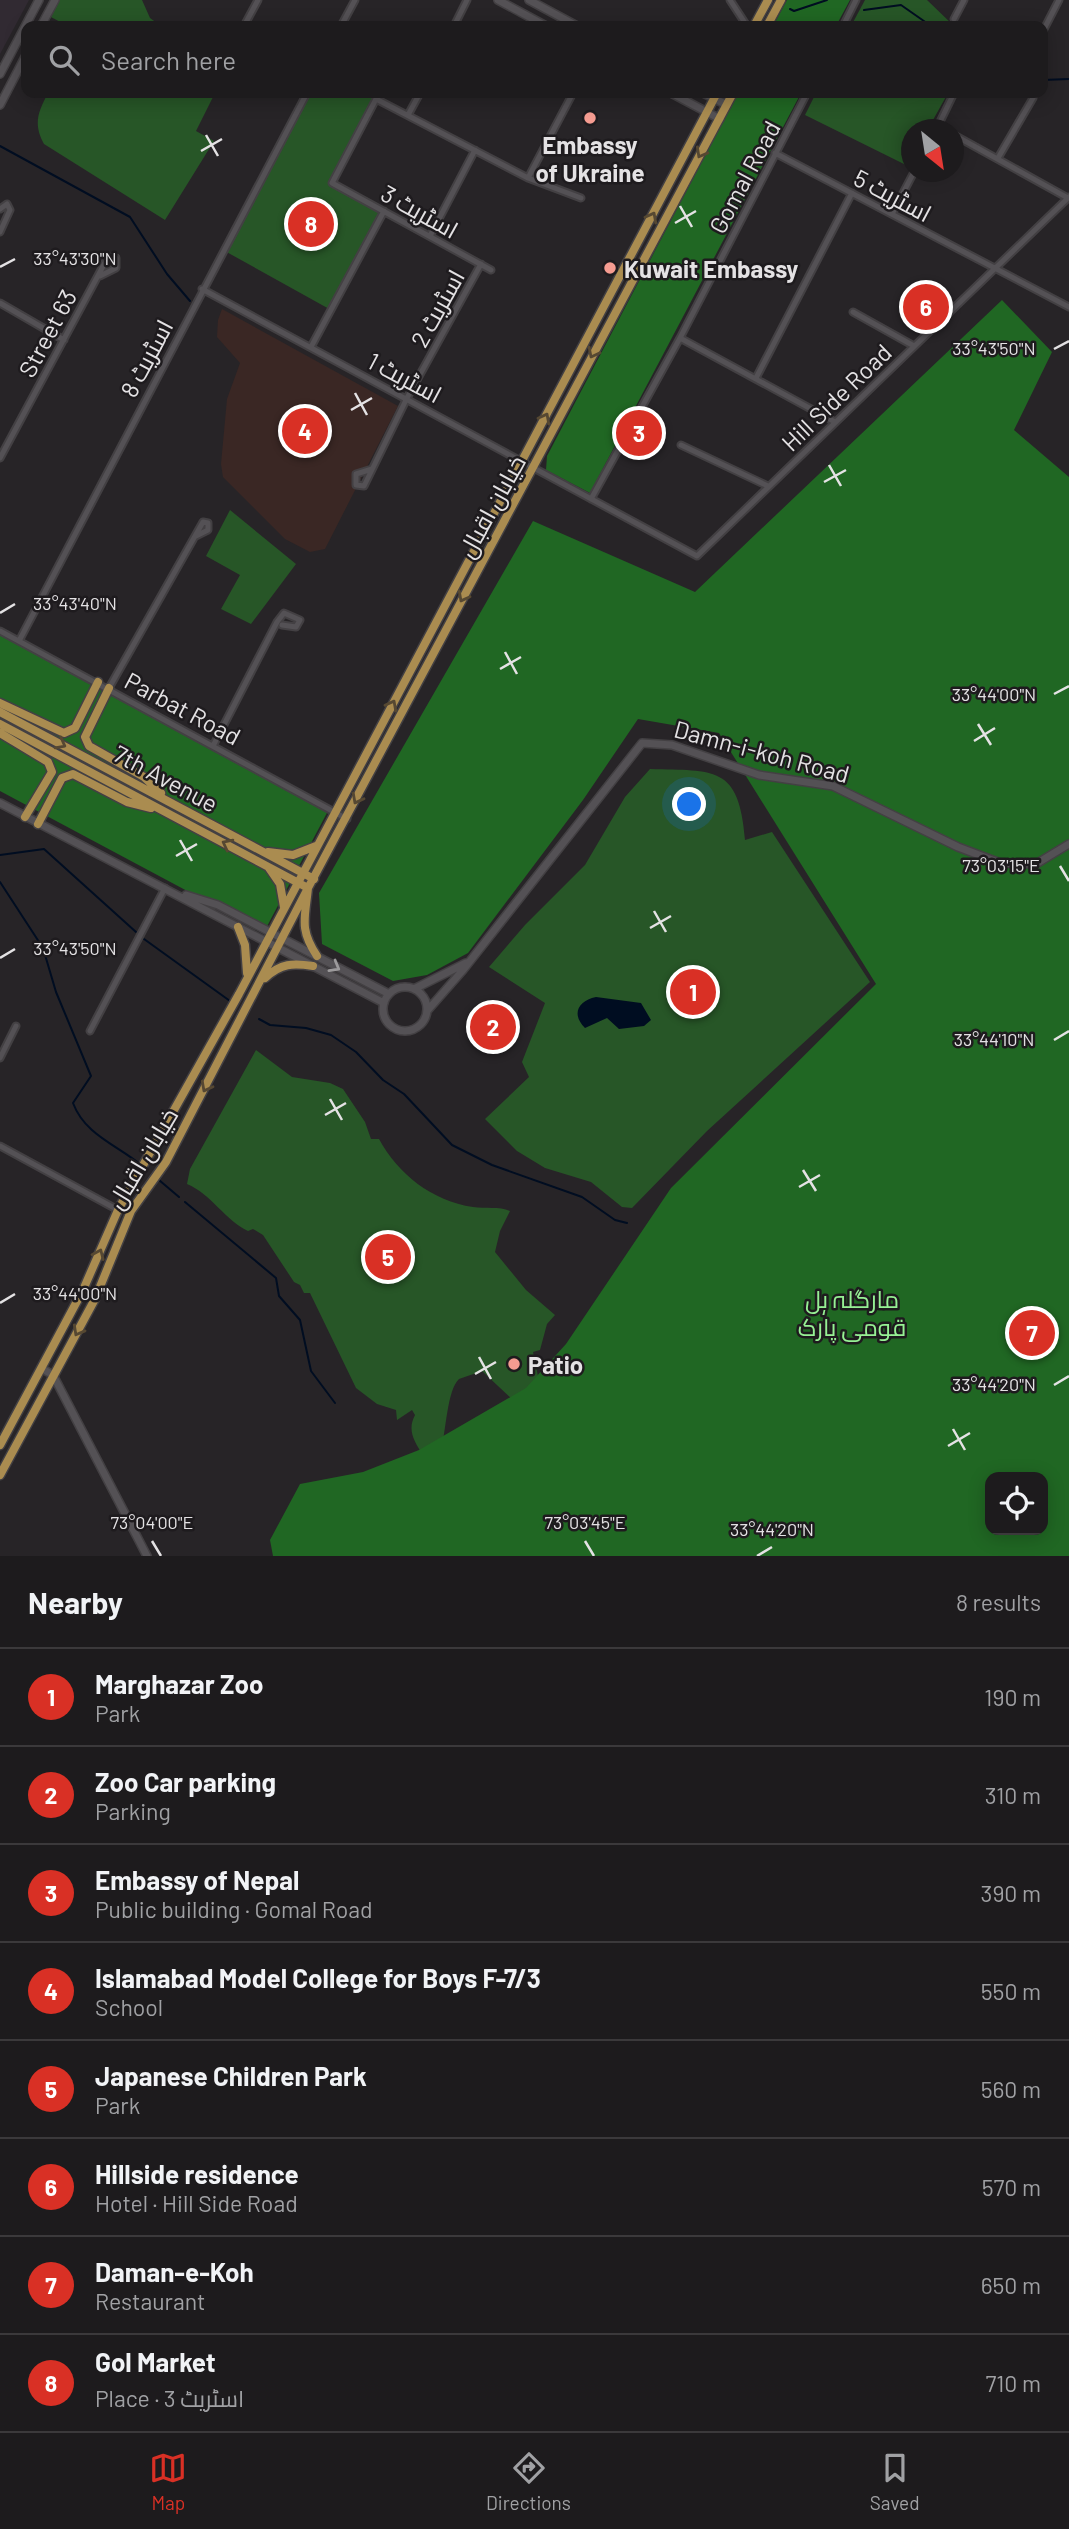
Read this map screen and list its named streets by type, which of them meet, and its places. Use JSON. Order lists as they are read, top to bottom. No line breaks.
{"streets":{"main road":["خیابان اقبال","Damn-i-koh Road","7th Avenue"],"street":["Gomal Road","اسٹریٹ 5","اسٹریٹ 3","اسٹریٹ 2","Street 63","اسٹریٹ 8","اسٹریٹ 1","Hill Side Road","Parbat Road"]},"crossings":[["Gomal Road","اسٹریٹ 5"],["Gomal Road","اسٹریٹ 1"],["Gomal Road","Hill Side Road"],["اسٹریٹ 5","Hill Side Road"],["اسٹریٹ 3","اسٹریٹ 2"],["اسٹریٹ 2","اسٹریٹ 1"],["اسٹریٹ 8","اسٹریٹ 1"],["اسٹریٹ 8","Parbat Road"],["اسٹریٹ 1","Hill Side Road"],["اسٹریٹ 1","خیابان اقبال"],["خیابان اقبال","Parbat Road"],["خیابان اقبال","7th Avenue"]],"parks":["مارگلہ ہل قومی پارک"],"places":["Embassy of Ukraine","Kuwait Embassy","Patio"],"north":"bottom right","page":{"search":"Search here","pins":["8","6","4","3","1","2","5","7"],"heading":["Nearby","8 results"],"list":[{"mark":"1","name":"Marghazar Zoo","note":"Park","value":"190 m"},{"mark":"2","name":"Zoo Car parking","note":"Parking","value":"310 m"},{"mark":"3","name":"Embassy of Nepal","note":"Public building · Gomal Road","value":"390 m"},{"mark":"4","name":"Islamabad Model College for Boys F-7/3","note":"School","value":"550 m"},{"mark":"5","name":"Japanese Children Park","note":"Park","value":"560 m"},{"mark":"6","name":"Hillside residence","note":"Hotel · Hill Side Road","value":"570 m"},{"mark":"7","name":"Daman-e-Koh","note":"Restaurant","value":"650 m"},{"mark":"8","name":"Gol Market","note":"Place · اسٹریٹ 3","value":"710 m"}],"nav":["Map","Directions","Saved"]},"coordinates":["33°43'30\"N","33°43'50\"N","33°43'40\"N","33°44'00\"N","73°03'15\"E","33°44'10\"N","33°44'20\"N","73°04'00\"E","73°03'45\"E"]}
